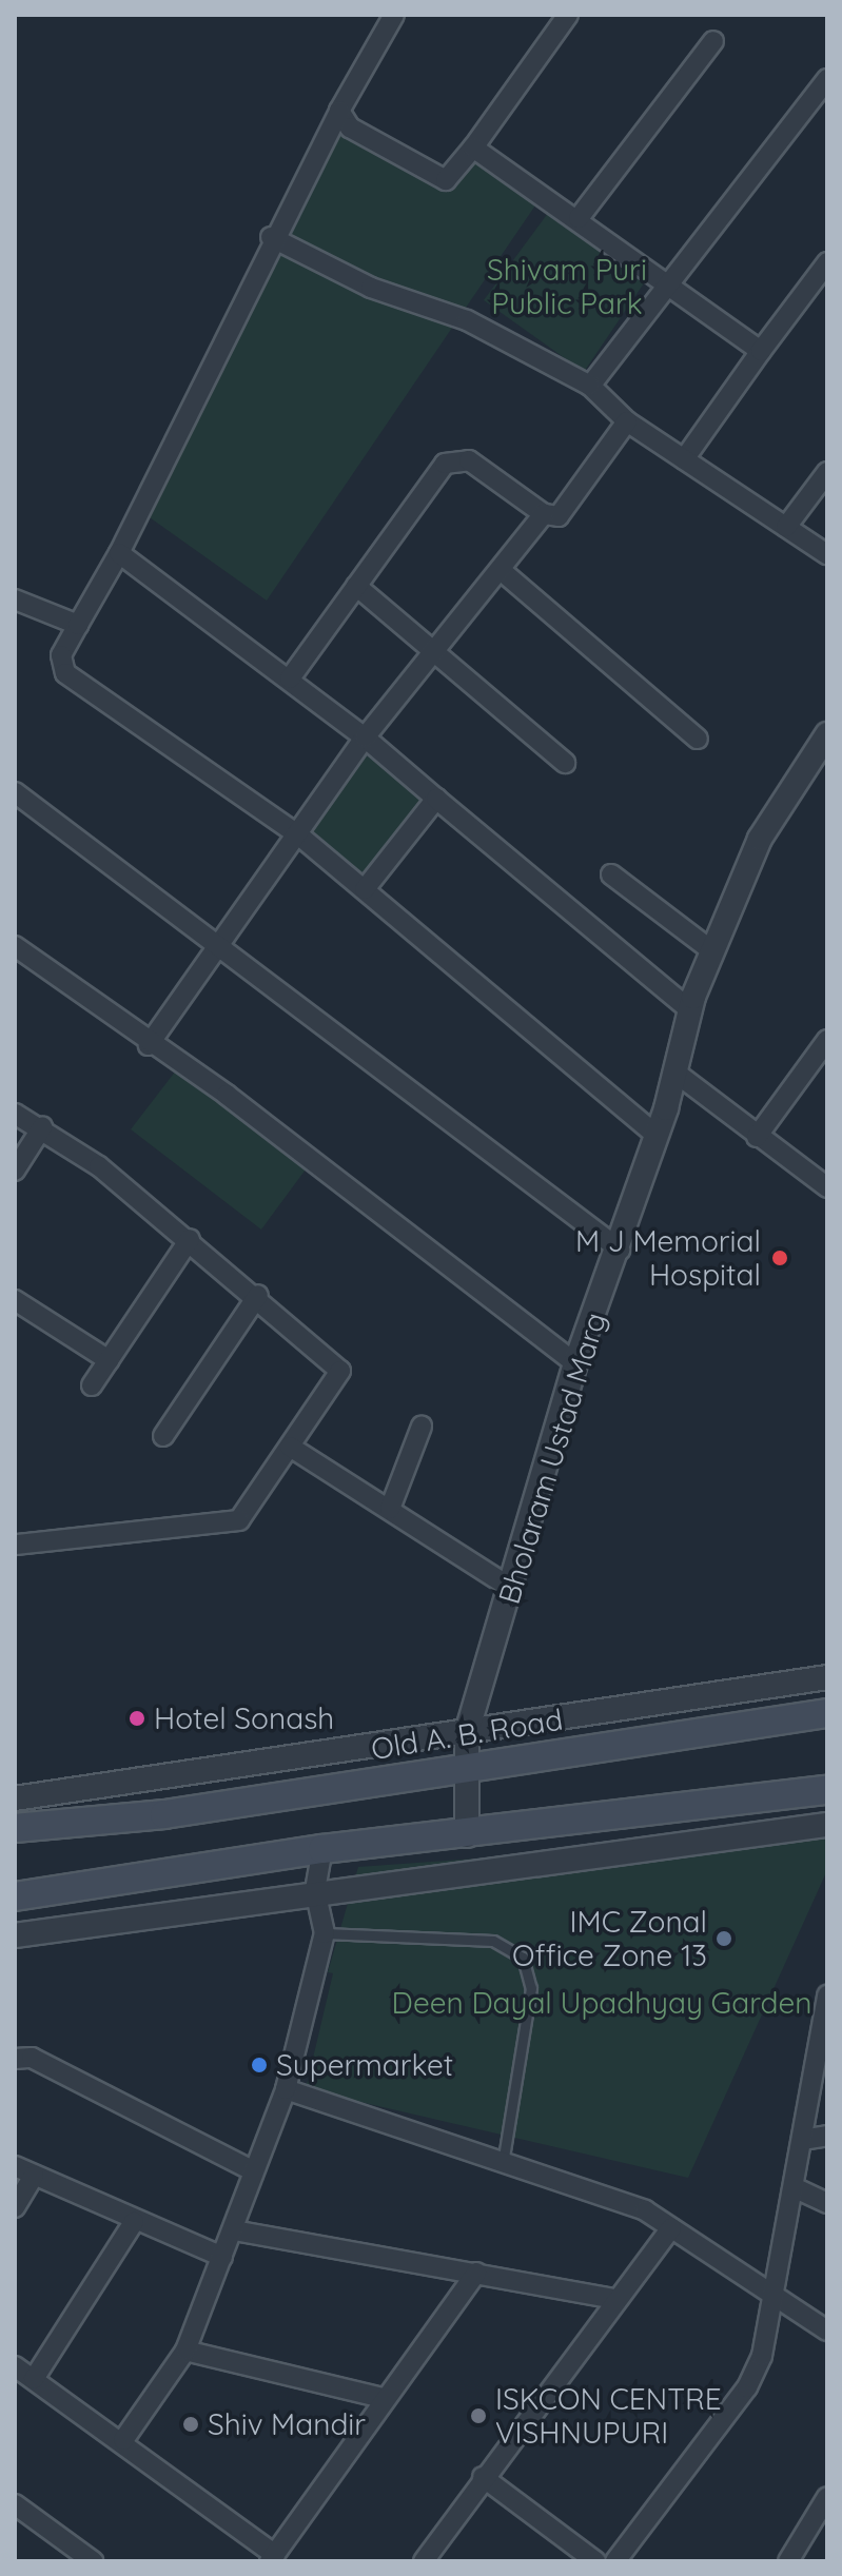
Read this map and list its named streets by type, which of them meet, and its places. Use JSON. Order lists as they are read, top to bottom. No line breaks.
{"streets":{"main road":["Old A. B. Road"],"street":["Bholaram Ustad Marg"]},"crossings":[["Bholaram Ustad Marg","Old A. B. Road"]],"parks":["Shivam Puri Public Park","Deen Dayal Upadhyay Garden"],"places":["M J Memorial Hospital","Hotel Sonash","IMC Zonal Office Zone 13","Supermarket","ISKCON CENTRE VISHNUPURI","Shiv Mandir"]}
